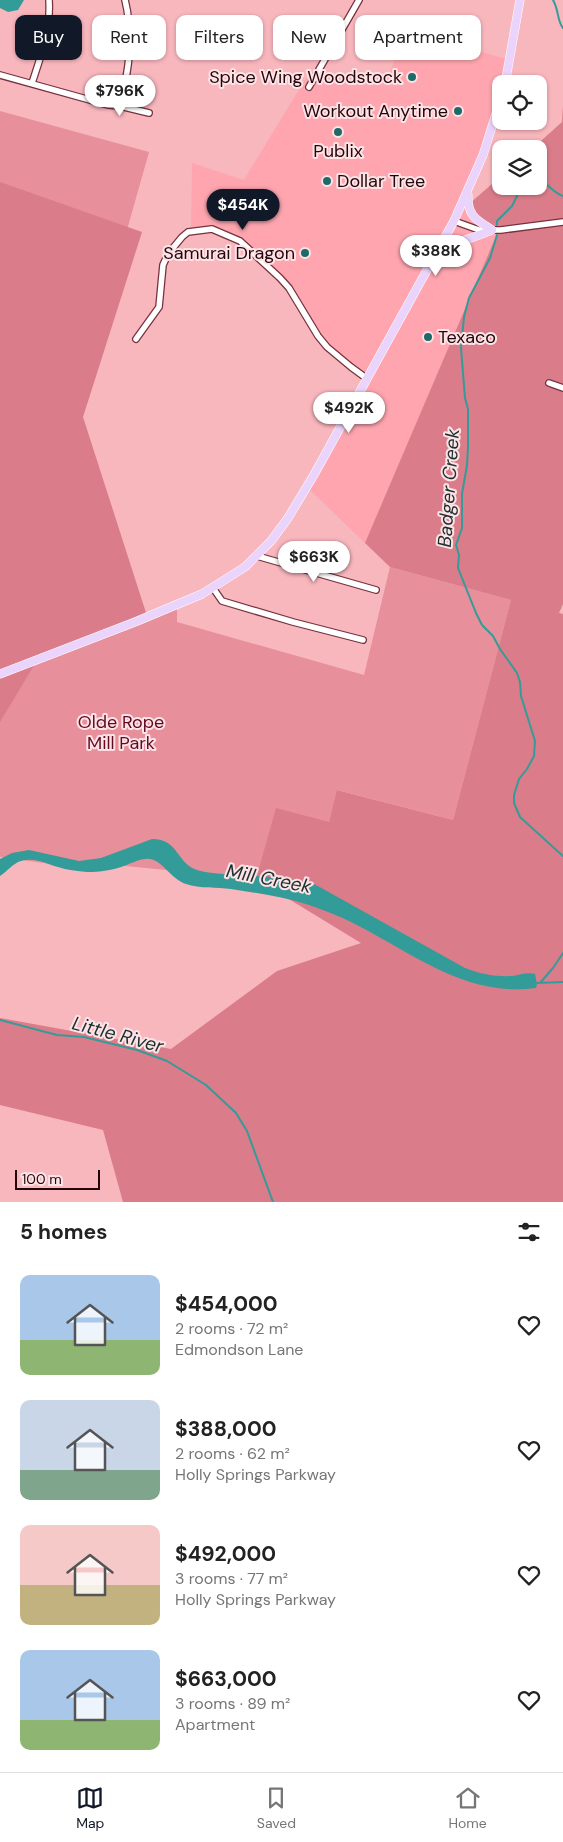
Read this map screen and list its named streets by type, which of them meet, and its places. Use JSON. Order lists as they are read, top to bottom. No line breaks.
{"water":["Badger Creek","Mill Creek","Little River"],"parks":["Olde Rope Mill Park"],"places":["Spice Wing Woodstock","Workout Anytime","Publix","Dollar Tree","Samurai Dragon","Texaco"],"scale_bar":"100 m","page":{"chip":["Buy","Rent","Filters","New","Apartment"],"price":["$796K","$454K","$388K","$492K","$663K"],"scale":"100 m","heading":"5 homes","list":[{"name":"$454,000","note":"2 rooms · 72 m² · Edmondson Lane"},{"name":"$388,000","note":"2 rooms · 62 m² · Holly Springs Parkway"},{"name":"$492,000","note":"3 rooms · 77 m² · Holly Springs Parkway"},{"name":"$663,000","note":"3 rooms · 89 m² · Apartment"}],"tabs":["Map","Saved","Home"]}}
